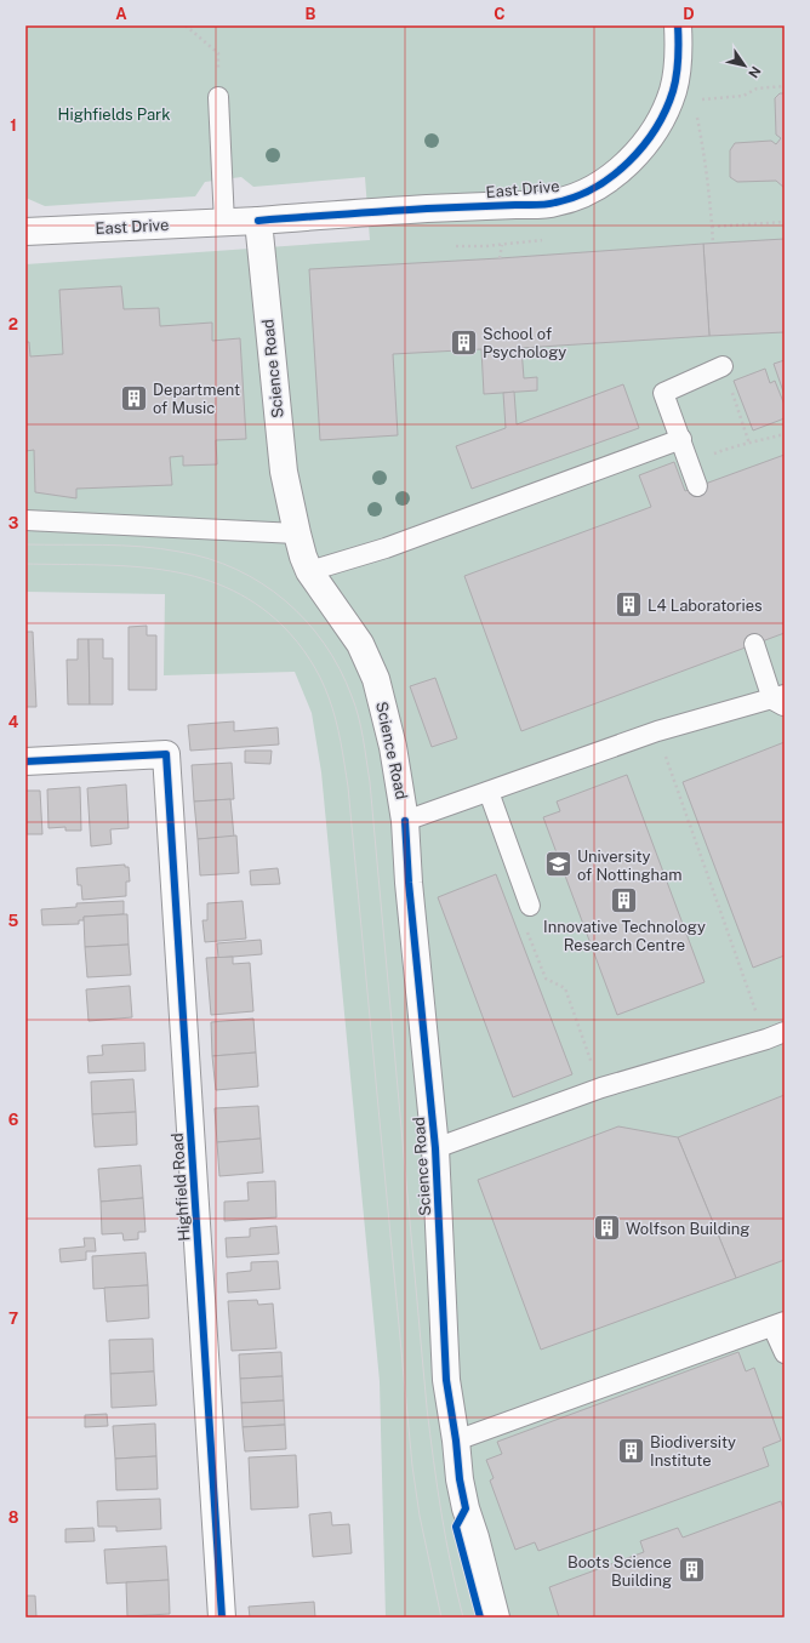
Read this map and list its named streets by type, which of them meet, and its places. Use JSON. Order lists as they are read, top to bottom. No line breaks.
{"streets":{"street":["East Drive","Science Road","Highfield Road"]},"crossings":[["East Drive","Science Road"]],"parks":["Highfields Park"],"places":{"building":["School of Psychology","Department of Music","L4 Laboratories","Innovative Technology Research Centre","Wolfson Building","Biodiversity Institute","Boots Science Building"],"school or university":["University of Nottingham"]},"north":"bottom right","grid":{"columns":["A","B","C","D"],"rows":["1","2","3","4","5","6","7","8"]}}
